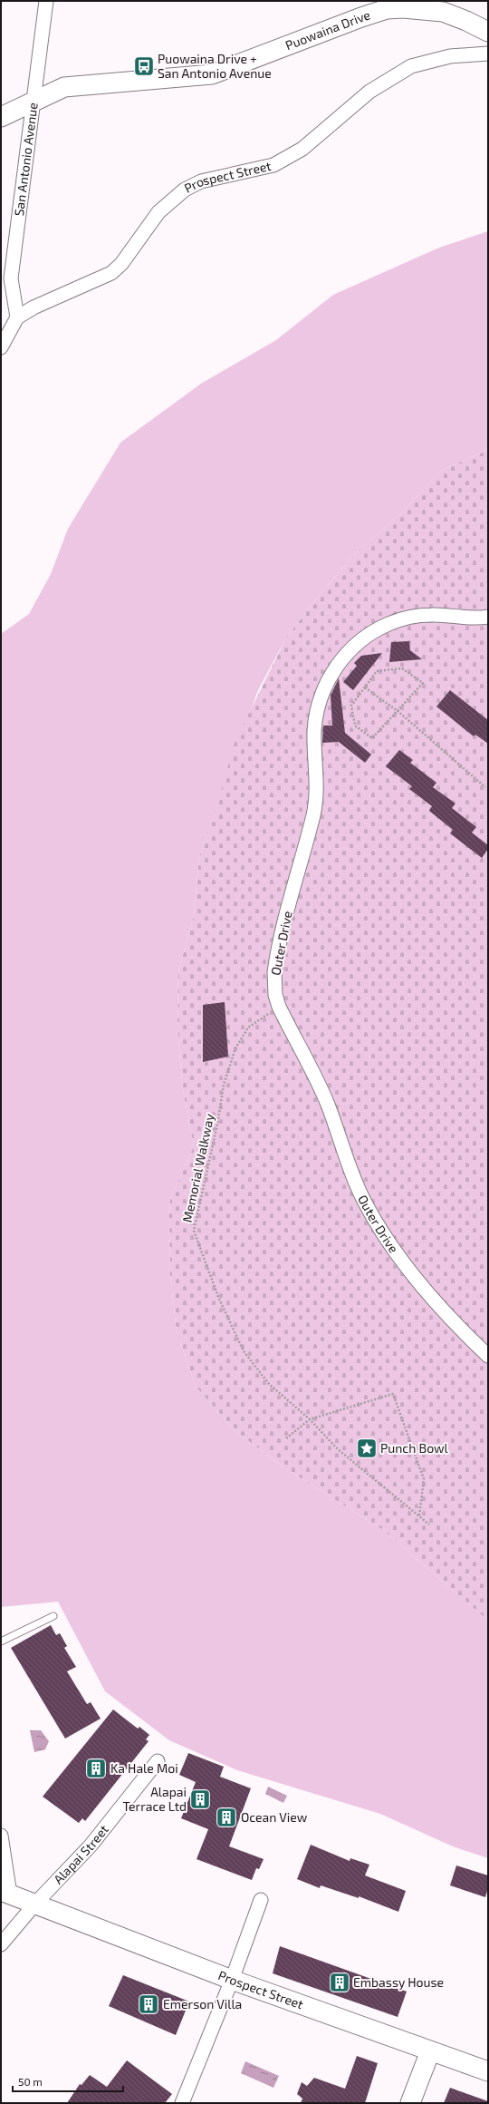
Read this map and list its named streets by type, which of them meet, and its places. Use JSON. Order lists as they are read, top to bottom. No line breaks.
{"streets":{"main road":["Puowaina Drive","Prospect Street"],"street":["San Antonio Avenue","Outer Drive","Alapai Street"],"path":["Memorial Walkway"]},"crossings":[["Puowaina Drive","San Antonio Avenue"],["San Antonio Avenue","Prospect Street"],["Prospect Street","Alapai Street"],["Outer Drive","Memorial Walkway"]],"places":{"bus stop":["Puowaina Drive + San Antonio Avenue"],"place":["Punch Bowl"],"building":["Ka Hale Moi","Alapai Terrace Ltd","Ocean View","Embassy House","Emerson Villa"]},"scale_bar":"50 m"}
